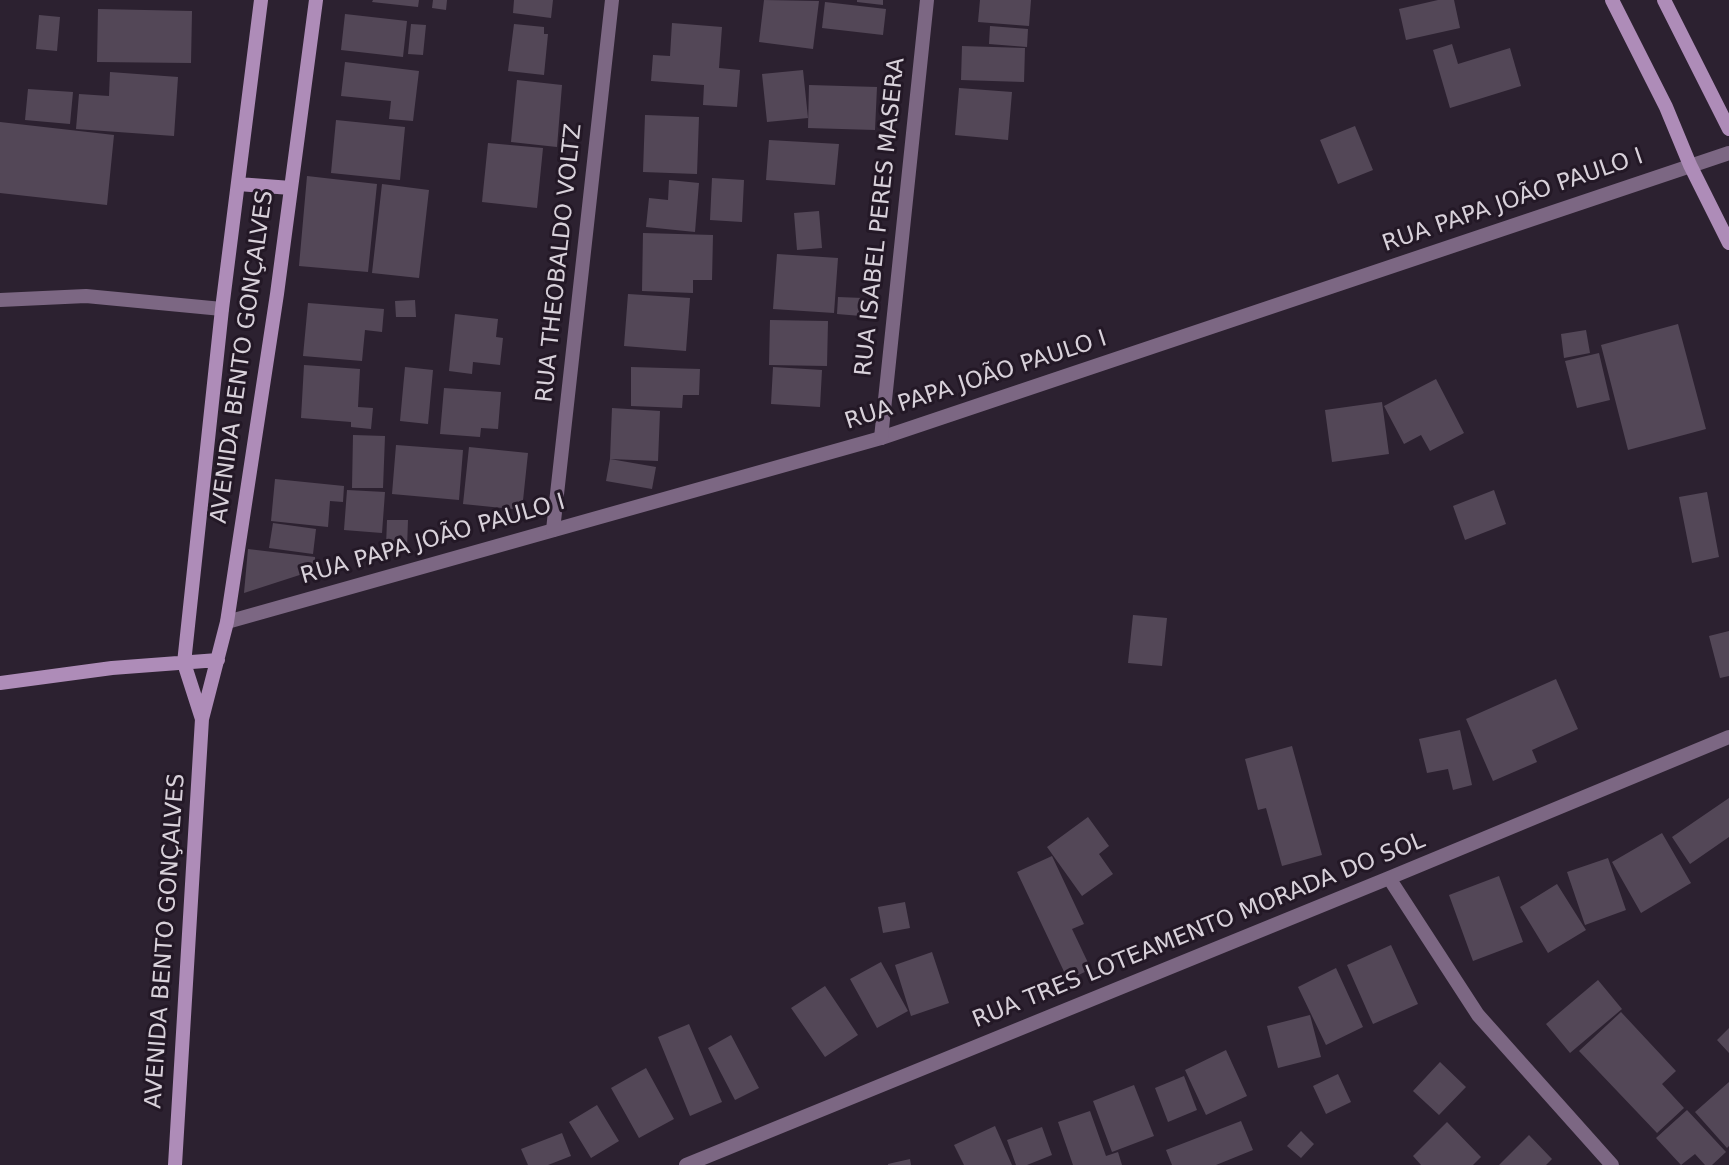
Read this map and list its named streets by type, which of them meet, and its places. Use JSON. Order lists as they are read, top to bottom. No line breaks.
{"streets":{"main road":["AVENIDA BENTO GONÇALVES"],"street":["RUA PAPA JOÃO PAULO I","RUA ISABEL PERES MASERA","RUA THEOBALDO VOLTZ","RUA TRES LOTEAMENTO MORADA DO SOL"]},"crossings":[["RUA PAPA JOÃO PAULO I","RUA ISABEL PERES MASERA"],["RUA PAPA JOÃO PAULO I","RUA THEOBALDO VOLTZ"],["RUA PAPA JOÃO PAULO I","AVENIDA BENTO GONÇALVES"]]}
